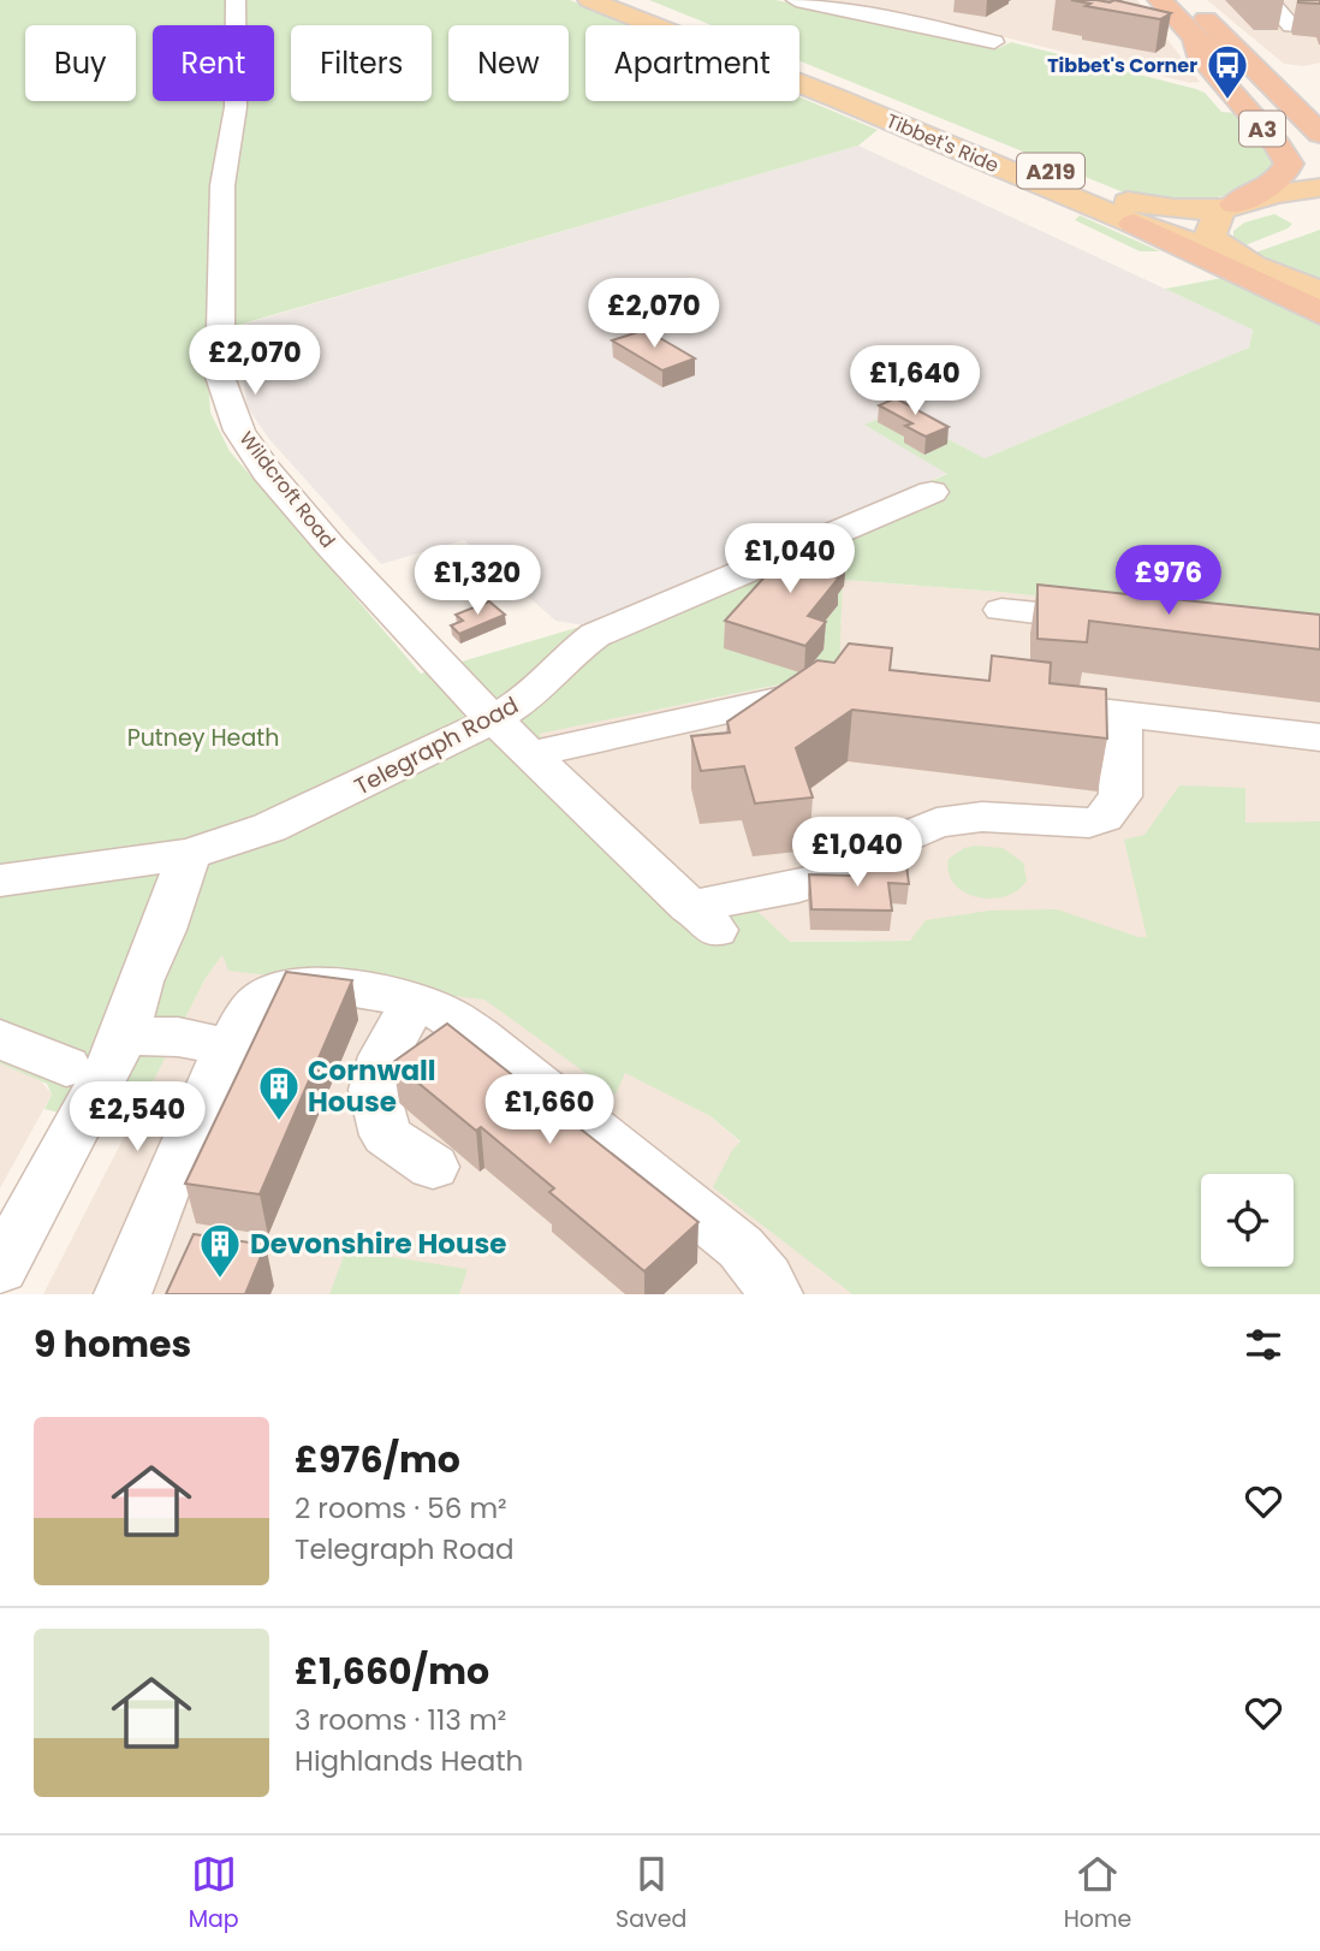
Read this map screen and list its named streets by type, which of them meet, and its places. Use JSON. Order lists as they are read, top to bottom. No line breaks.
{"streets":{"highway":["A3"],"main road":["Tibbet's Ride","A219"],"street":["Wildcroft Road","Telegraph Road"]},"crossings":[["A3","Tibbet's Ride"],["A3","A219"],["Tibbet's Ride","A219"],["Wildcroft Road","Telegraph Road"]],"parks":["Putney Heath"],"places":{"bus stop":["Tibbet's Corner"],"building":["Cornwall House","Devonshire House"]},"page":{"chip":["Buy","Rent","Filters","New","Apartment"],"price":["£2,070","£2,070","£1,640","£1,040","£1,320","£976","£1,040","£1,660","£2,540"],"heading":"9 homes","list":[{"name":"£976/mo","note":"2 rooms · 56 m² · Telegraph Road"},{"name":"£1,660/mo","note":"3 rooms · 113 m² · Highlands Heath"}],"tabs":["Map","Saved","Home"]}}
